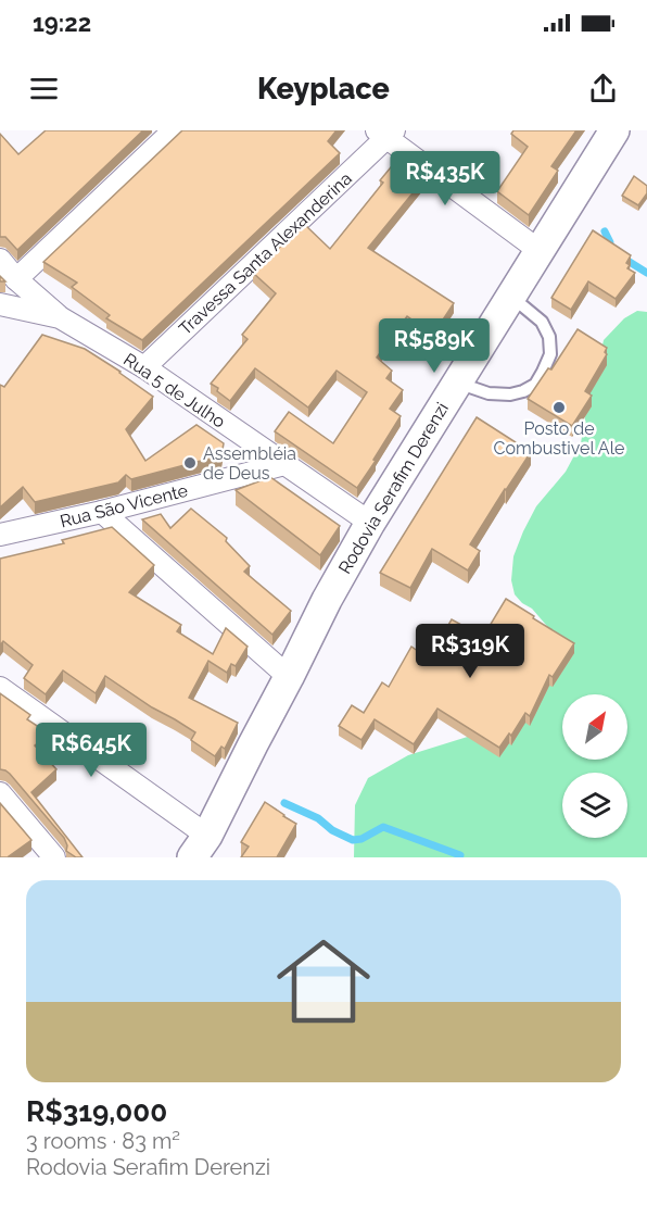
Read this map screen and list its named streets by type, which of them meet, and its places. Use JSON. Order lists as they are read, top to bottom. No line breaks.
{"streets":{"main road":["Rodovia Serafim Derenzi"],"street":["Travessa Santa Alexanderina","Rua 5 de Julho","Rua São Vicente"]},"crossings":[["Travessa Santa Alexanderina","Rua 5 de Julho"],["Rua 5 de Julho","Rodovia Serafim Derenzi"],["Rua 5 de Julho","Rua São Vicente"]],"places":["Posto de Combustivel Ale","Assembléia de Deus"],"north":"top right","page":{"status":"19:22","header":"Keyplace","price":["R$435K","R$589K","R$319K","R$645K"],"list":[{"name":"R$319,000","note":"3 rooms · 83 m² · Rodovia Serafim Derenzi"}]}}
